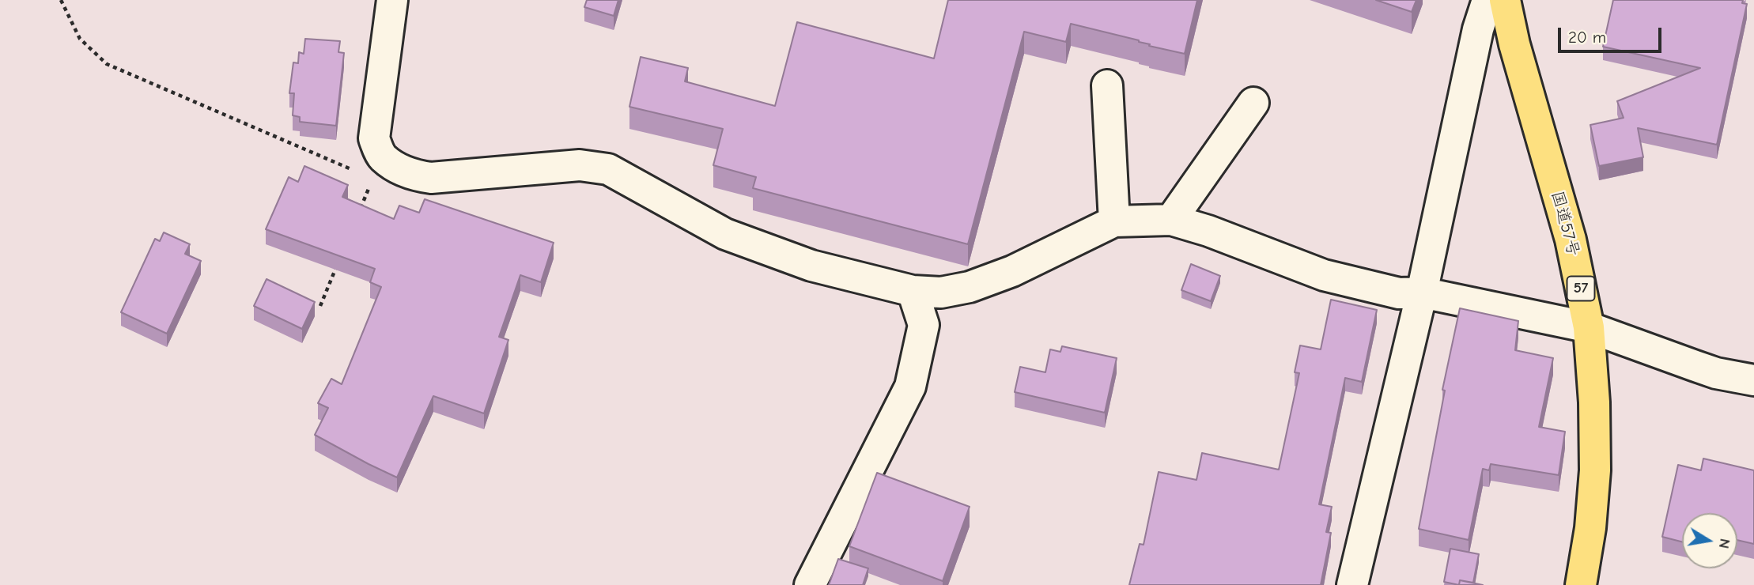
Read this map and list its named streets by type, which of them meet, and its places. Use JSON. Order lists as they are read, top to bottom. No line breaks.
{"streets":{"highway":["国道57号","57"]},"scale_bar":"20 m","north":"right"}
